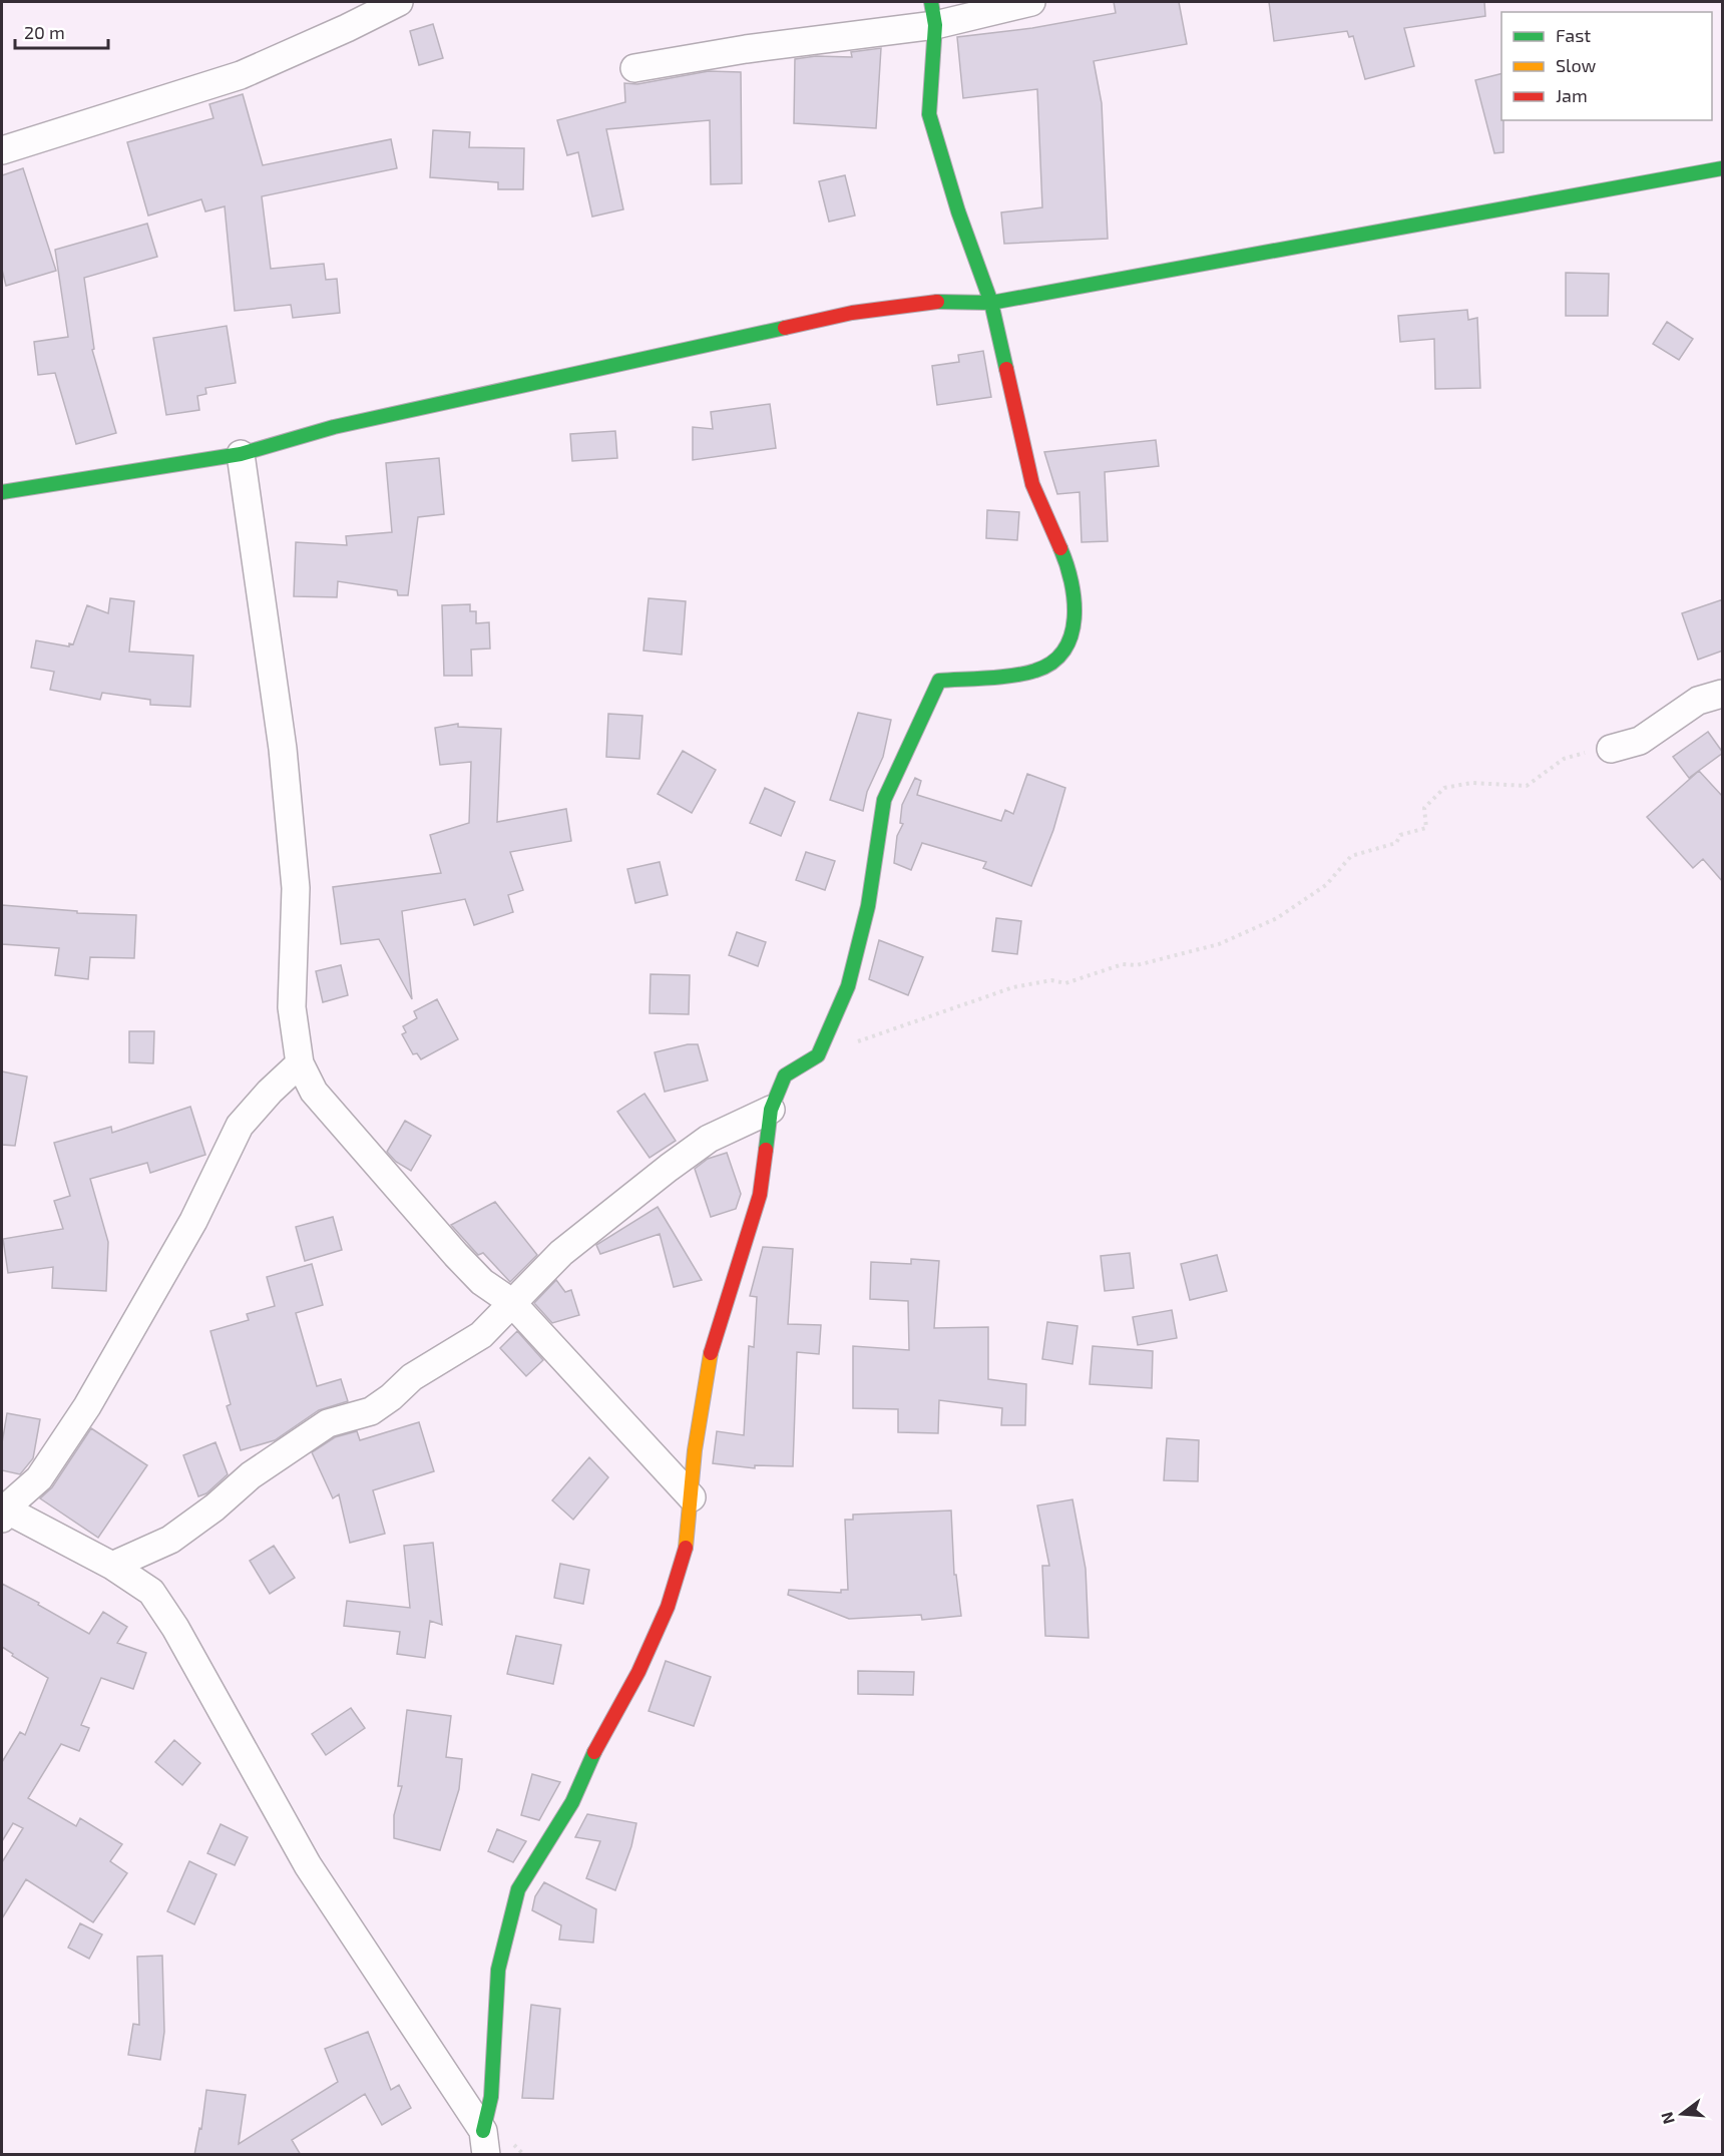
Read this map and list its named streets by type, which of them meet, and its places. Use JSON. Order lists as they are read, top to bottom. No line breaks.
{"legend":["Fast","Slow","Jam"],"scale_bar":"20 m","north":"left"}
